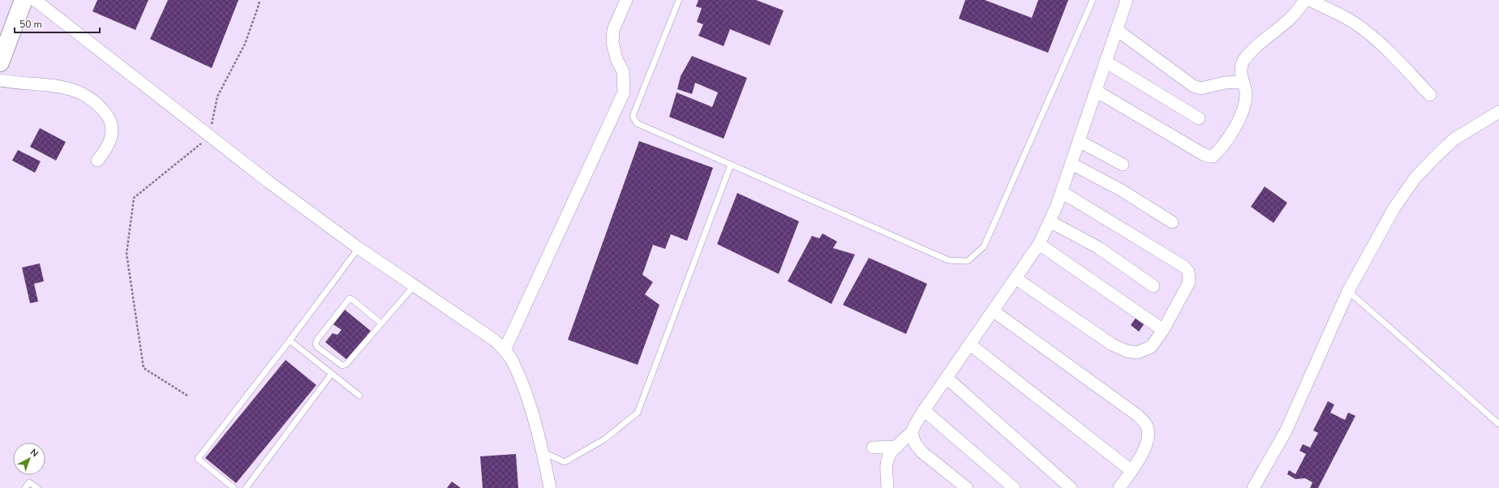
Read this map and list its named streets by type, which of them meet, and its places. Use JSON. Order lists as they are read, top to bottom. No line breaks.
{"scale_bar":"50 m","north":"top right"}
